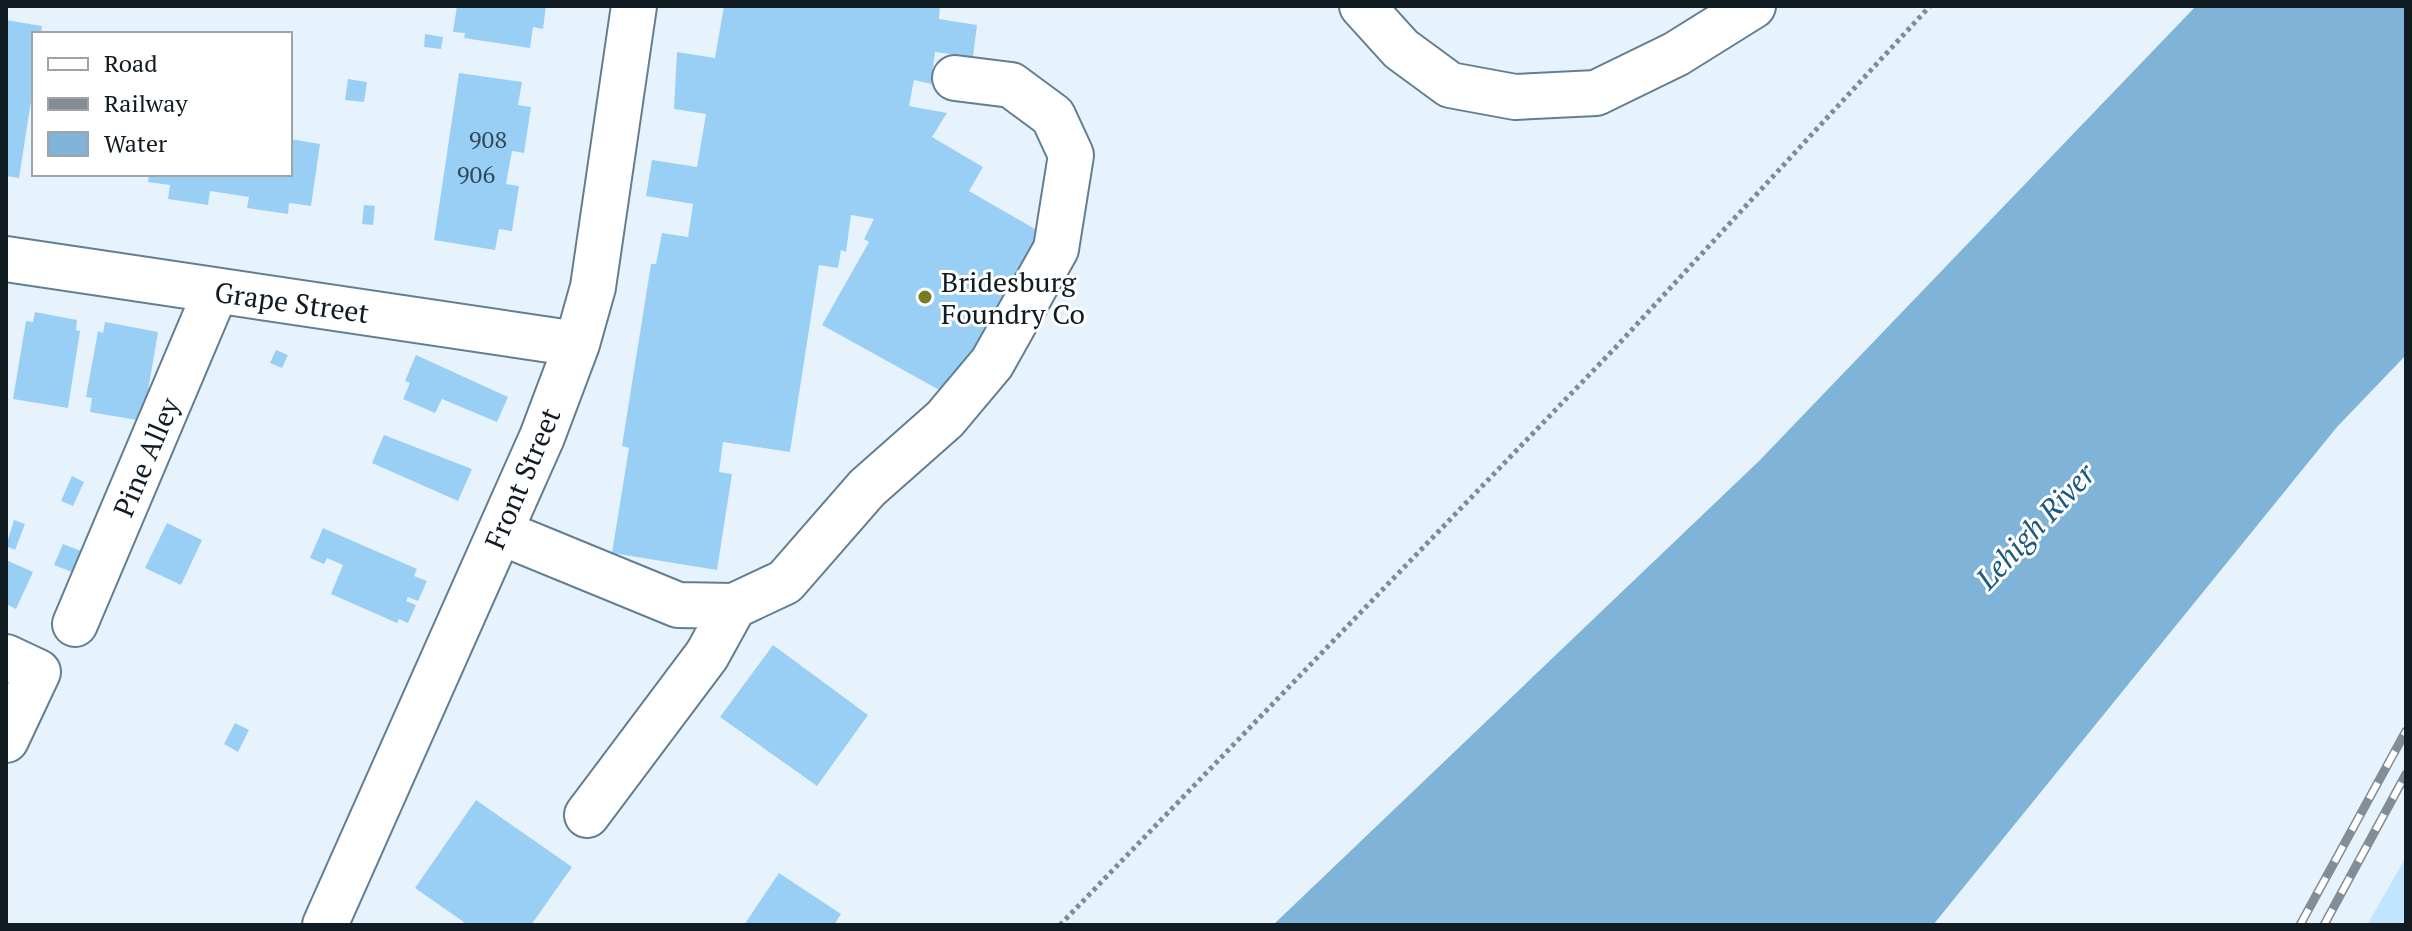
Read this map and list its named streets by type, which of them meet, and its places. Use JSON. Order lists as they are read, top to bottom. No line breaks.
{"streets":{"street":["Grape Street","Pine Alley","Front Street"]},"crossings":[["Grape Street","Pine Alley"],["Grape Street","Front Street"]],"water":["Lehigh River"],"places":["Bridesburg Foundry Co"],"house_numbers":["908","906"],"legend":["Road","Railway","Water"]}
